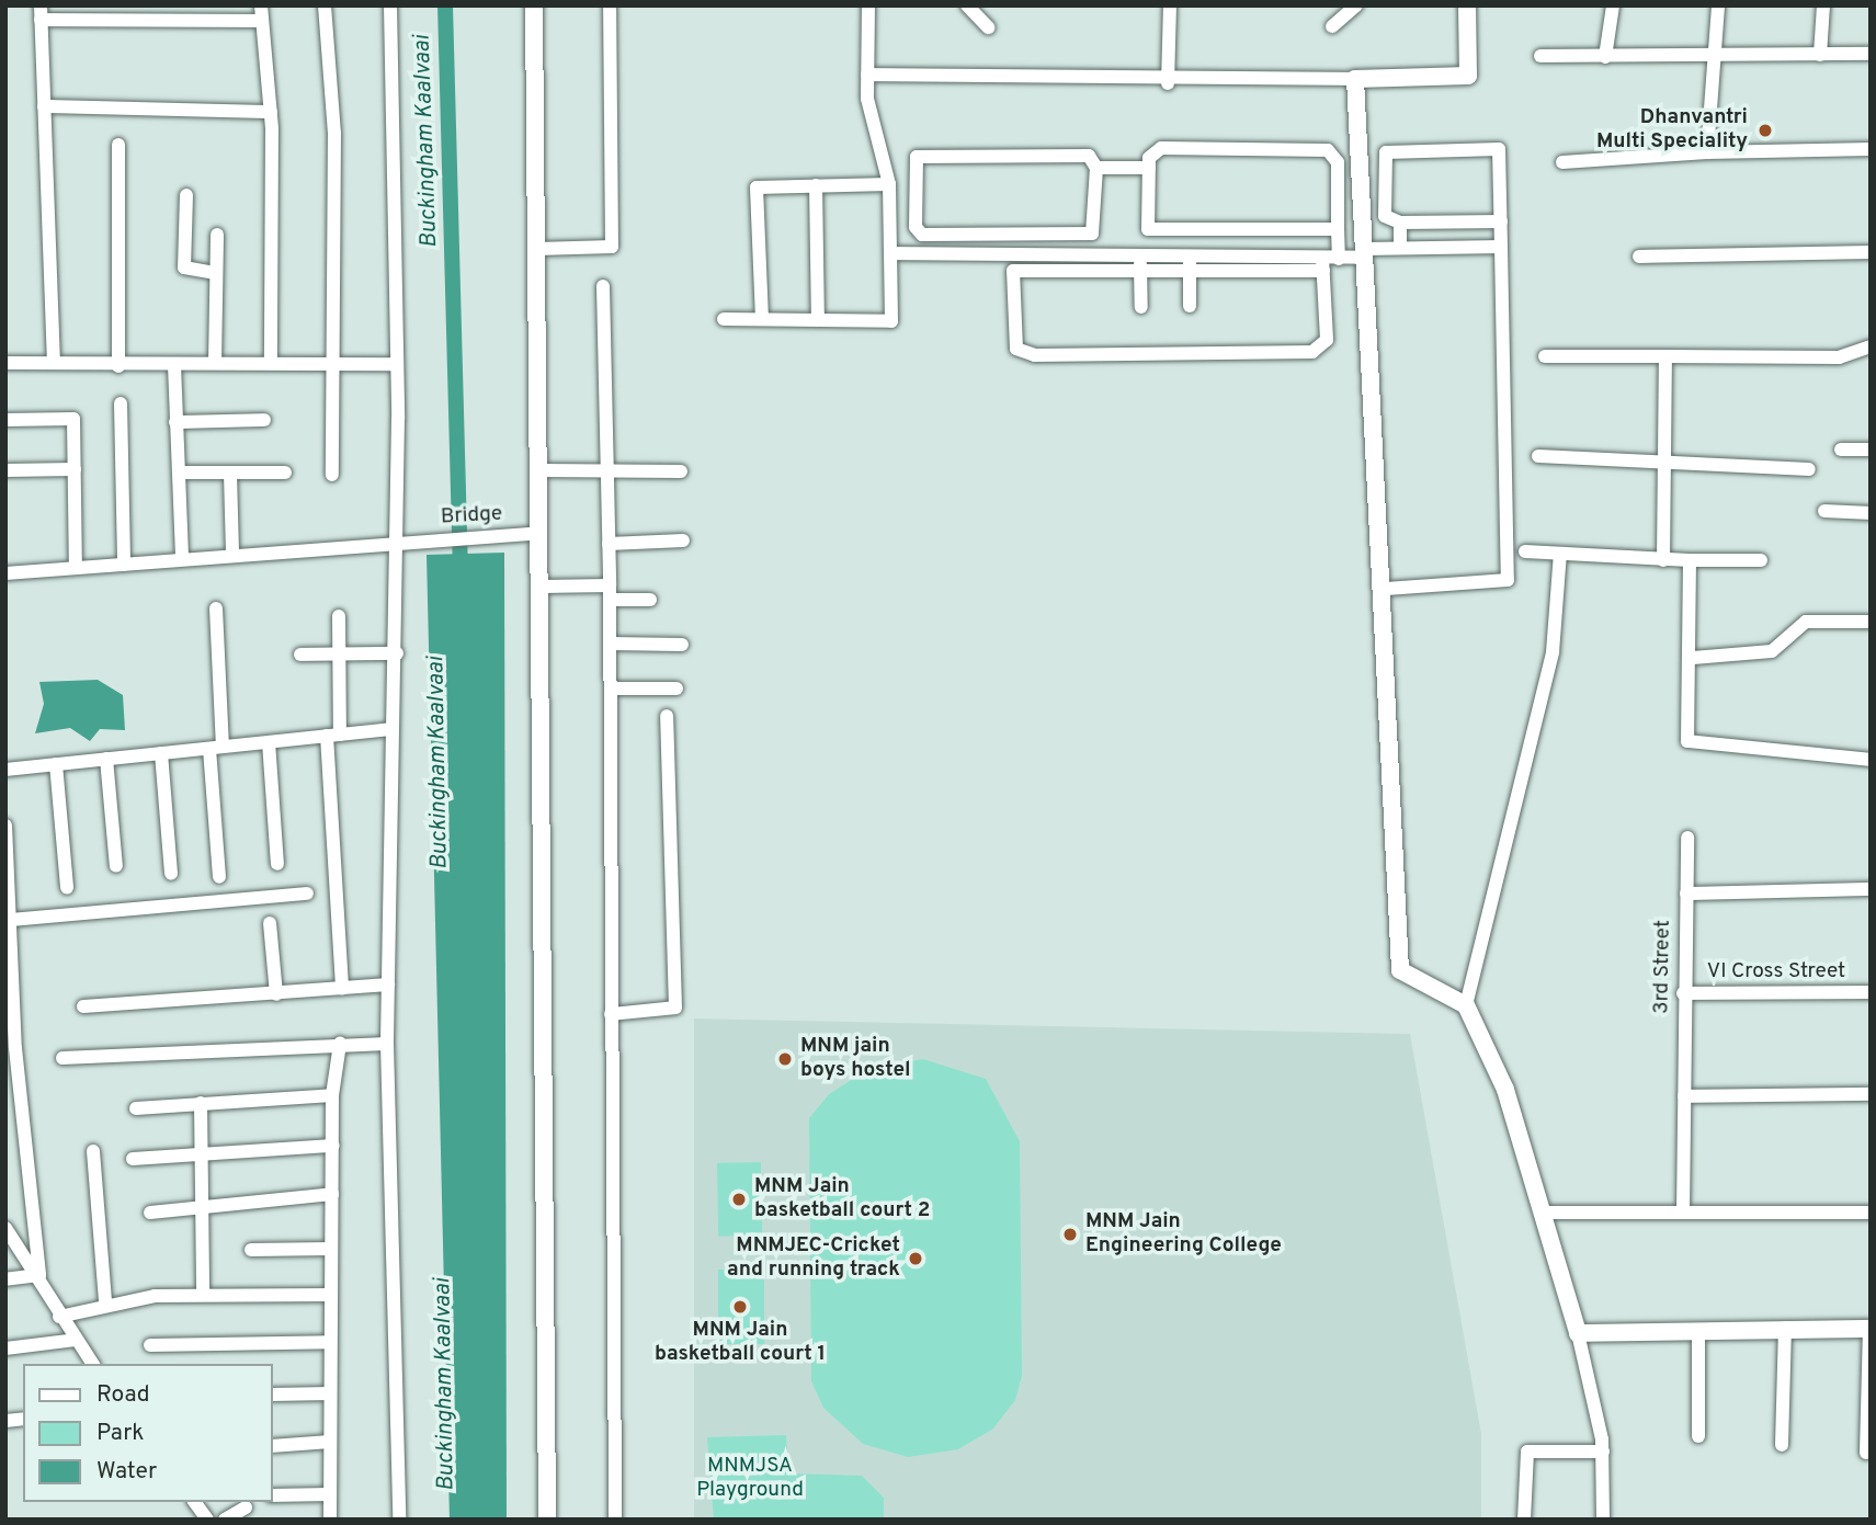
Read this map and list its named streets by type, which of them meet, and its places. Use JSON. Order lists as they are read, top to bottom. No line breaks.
{"streets":{"street":["Bridge","3rd Street","VI Cross Street"]},"crossings":[["3rd Street","VI Cross Street"]],"water":["Buckingham Kaalvaai"],"parks":["MNMJSA Playground"],"places":["Dhanvantri Multi Speciality","MNM jain boys hostel","MNM Jain basketball court 2","MNM Jain Engineering College","MNMJEC-Cricket and running track","MNM Jain basketball court 1"],"legend":["Road","Park","Water"]}
